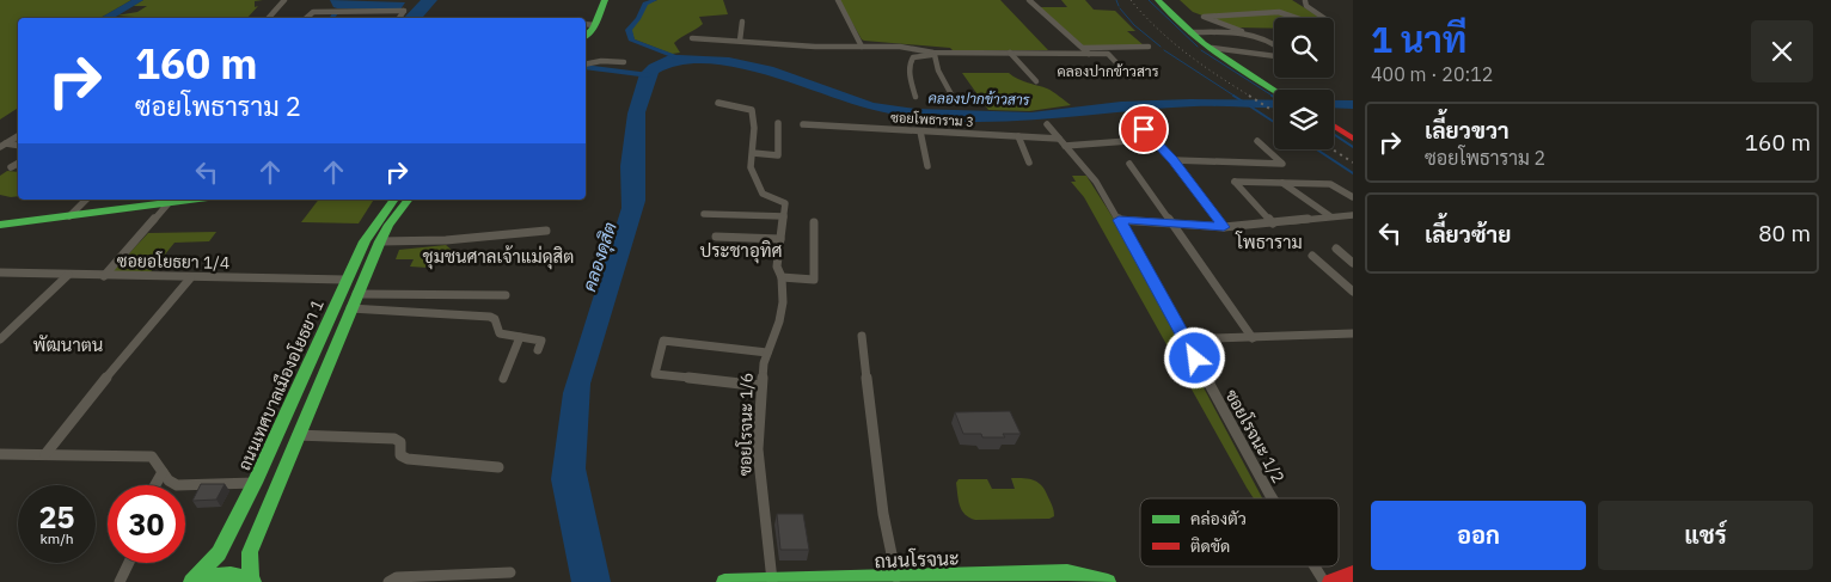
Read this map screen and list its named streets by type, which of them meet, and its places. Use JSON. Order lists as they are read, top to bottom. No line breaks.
{"streets":{"main road":["ถนนเทศบาลเมืองอโยธยา 1","ถนนโรจนะ"],"street":["ซอยโพธาราม 3","ซอยอโยธยา 1/4","ซอยโรจนะ 1/6","ซอยโรจนะ 1/2"]},"crossings":[["ซอยโพธาราม 3","ซอยโรจนะ 1/2"],["ซอยอโยธยา 1/4","ถนนเทศบาลเมืองอโยธยา 1"],["ซอยโรจนะ 1/6","ถนนโรจนะ"]],"districts":["คลองปากข้าวสาร","โพธาราม","ประชาอุทิศ","ชุมชนศาลเจ้าแม่ดุสิต","พัฒนาตน"],"water":["คลองปากข้าวสาร","คลองดุสิต"],"legend":["คล่องตัว","ติดขัด"],"page":{"heading":["1 นาที","400 m · 20:12"],"turn":["160 m","ซอยโพธาราม 2"],"list":[{"name":"เลี้ยวขวา","note":"ซอยโพธาราม 2","value":"160 m"},{"name":"เลี้ยวซ้าย","value":"80 m"}],"speed":"25 km/h","limit":"30","buttons":["ออก","แชร์"]}}
